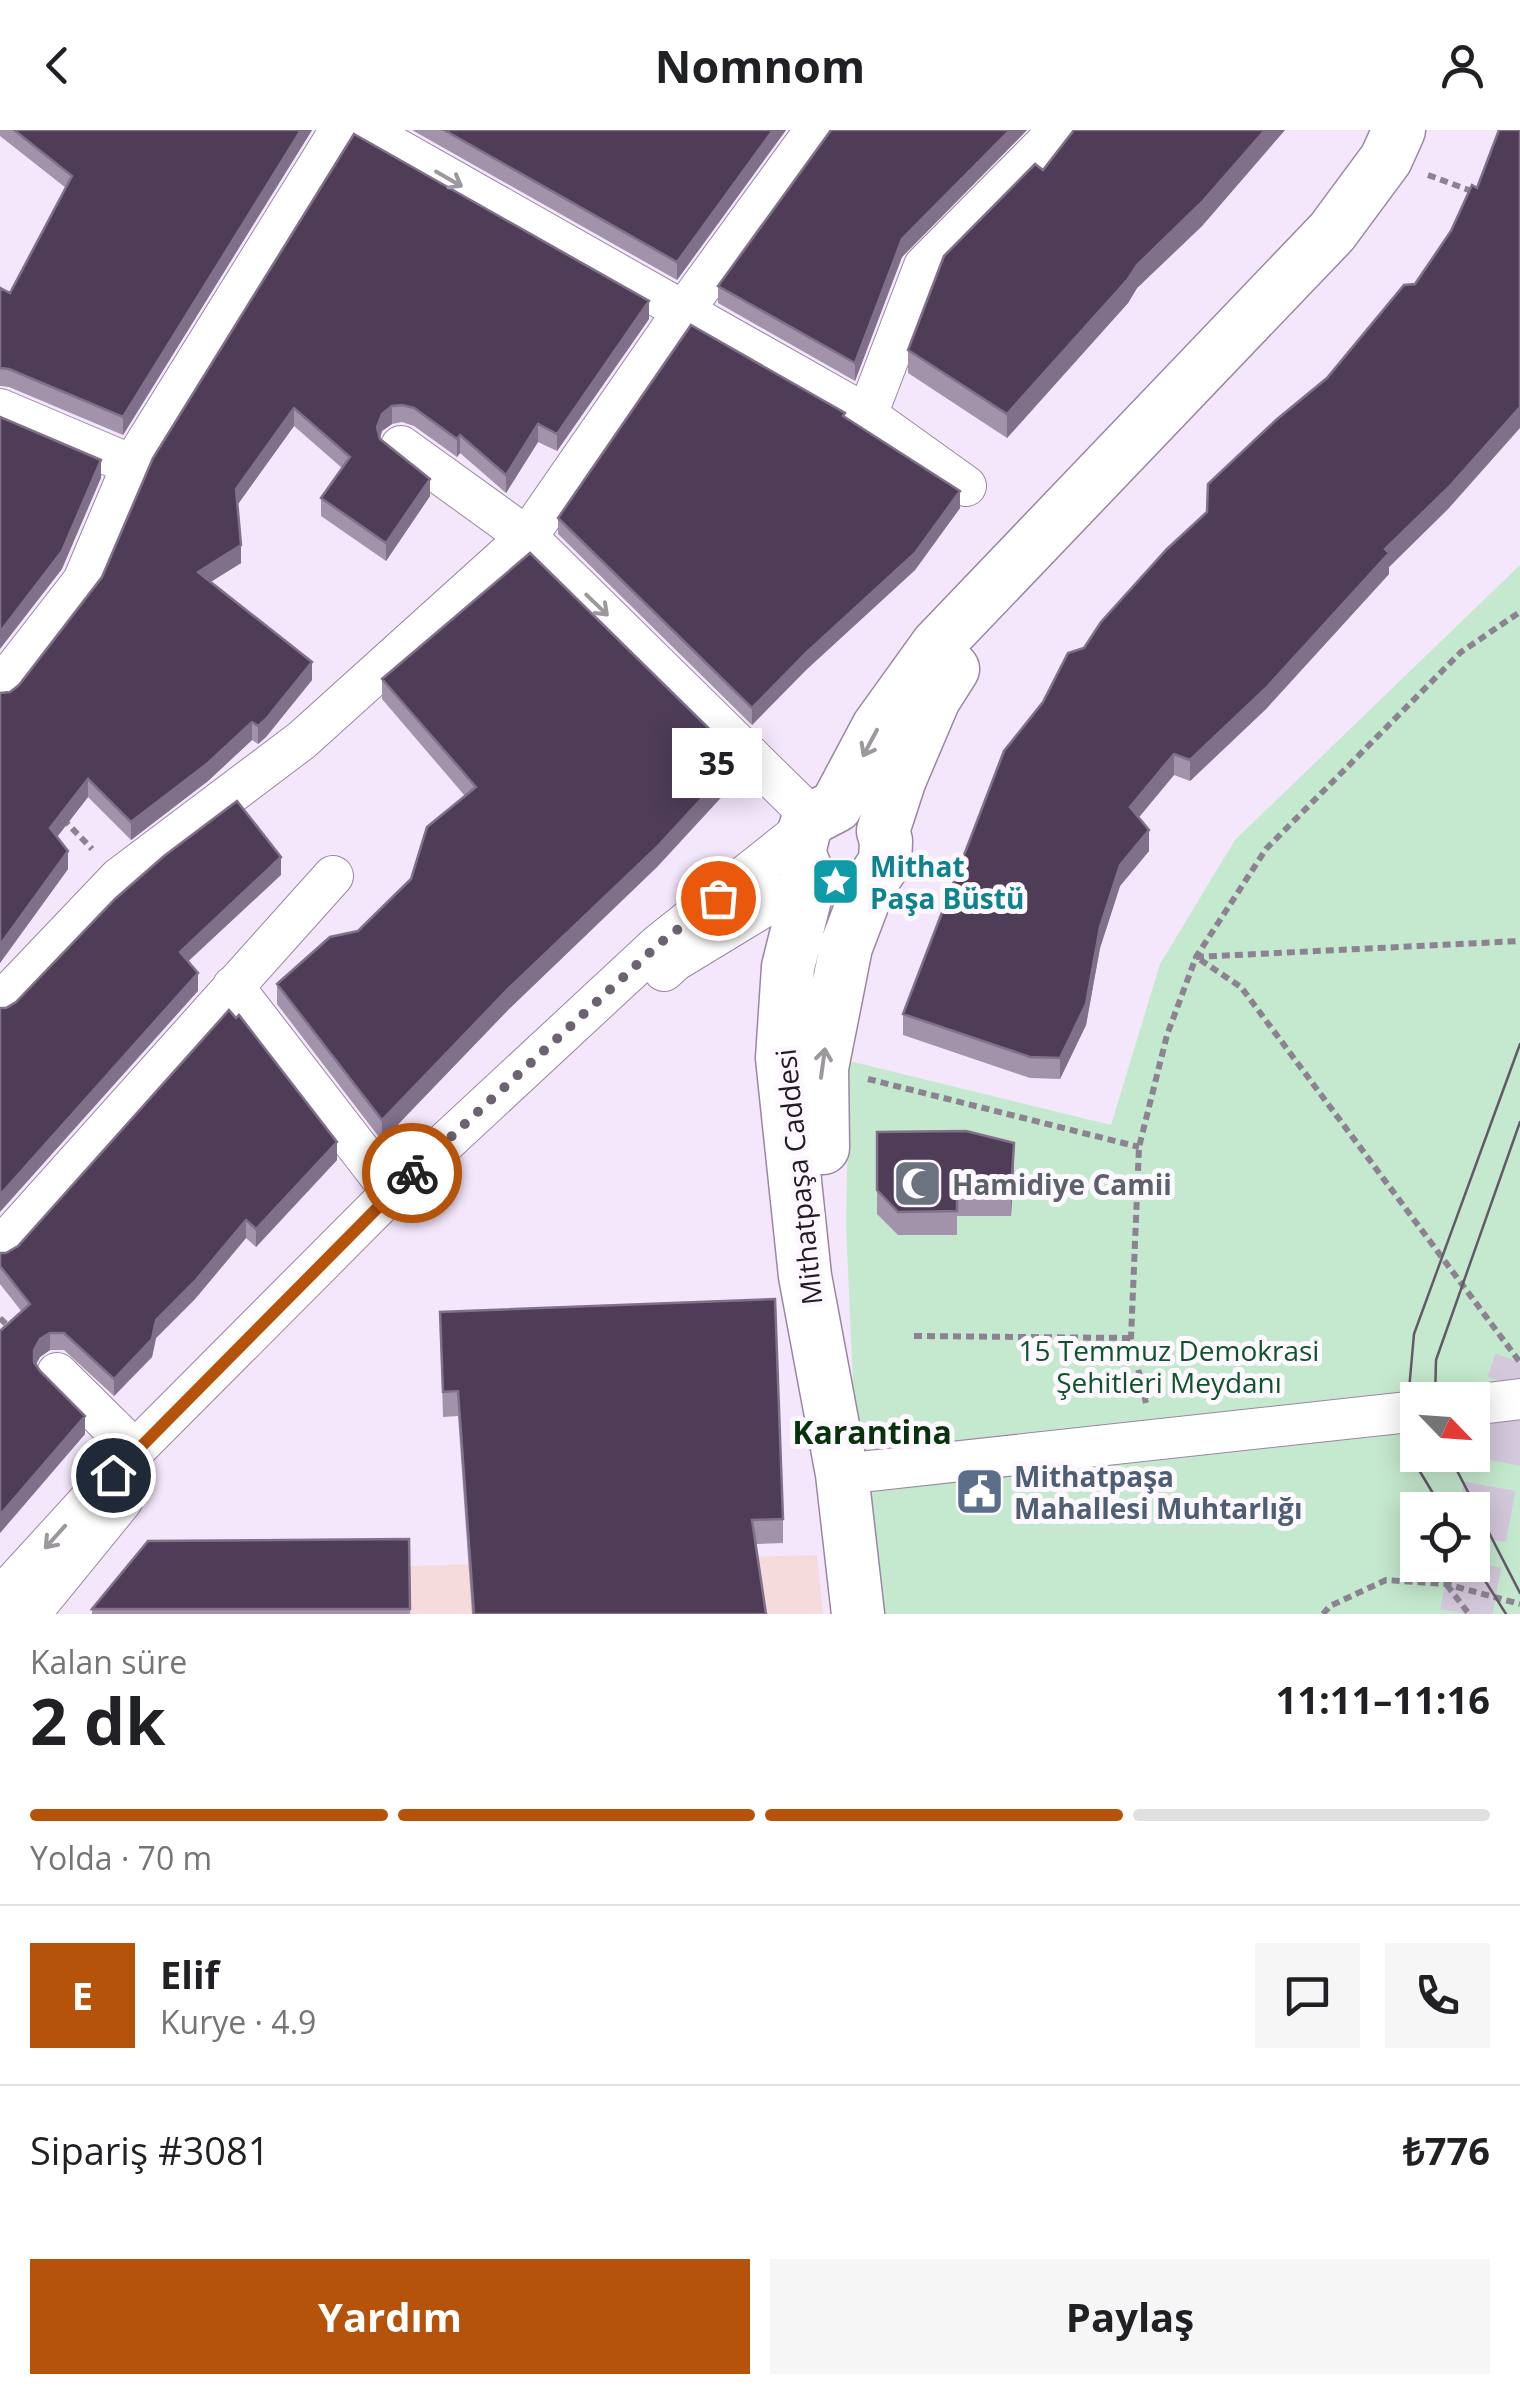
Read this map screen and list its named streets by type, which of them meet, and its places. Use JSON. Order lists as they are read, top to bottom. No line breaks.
{"streets":{"main road":["Mithatpaşa Caddesi"]},"districts":["Karantina"],"parks":["15 Temmuz Demokrasi Şehitleri Meydanı"],"places":{"place":["Mithat Paşa Büstü"],"other":["35"],"mosque":["Hamidiye Camii"],"public building":["Mithatpaşa Mahallesi Muhtarlığı"]},"north":"bottom right","page":{"header":"Nomnom","bubble":"35","heading":["2 dk","Kalan süre","11:11–11:16"],"panel":["Elif","Kurye · 4.9","Sipariş #3081","₺776"],"bar":"Yolda · 70 m","round":"E","buttons":["Yardım","Paylaş"]}}
